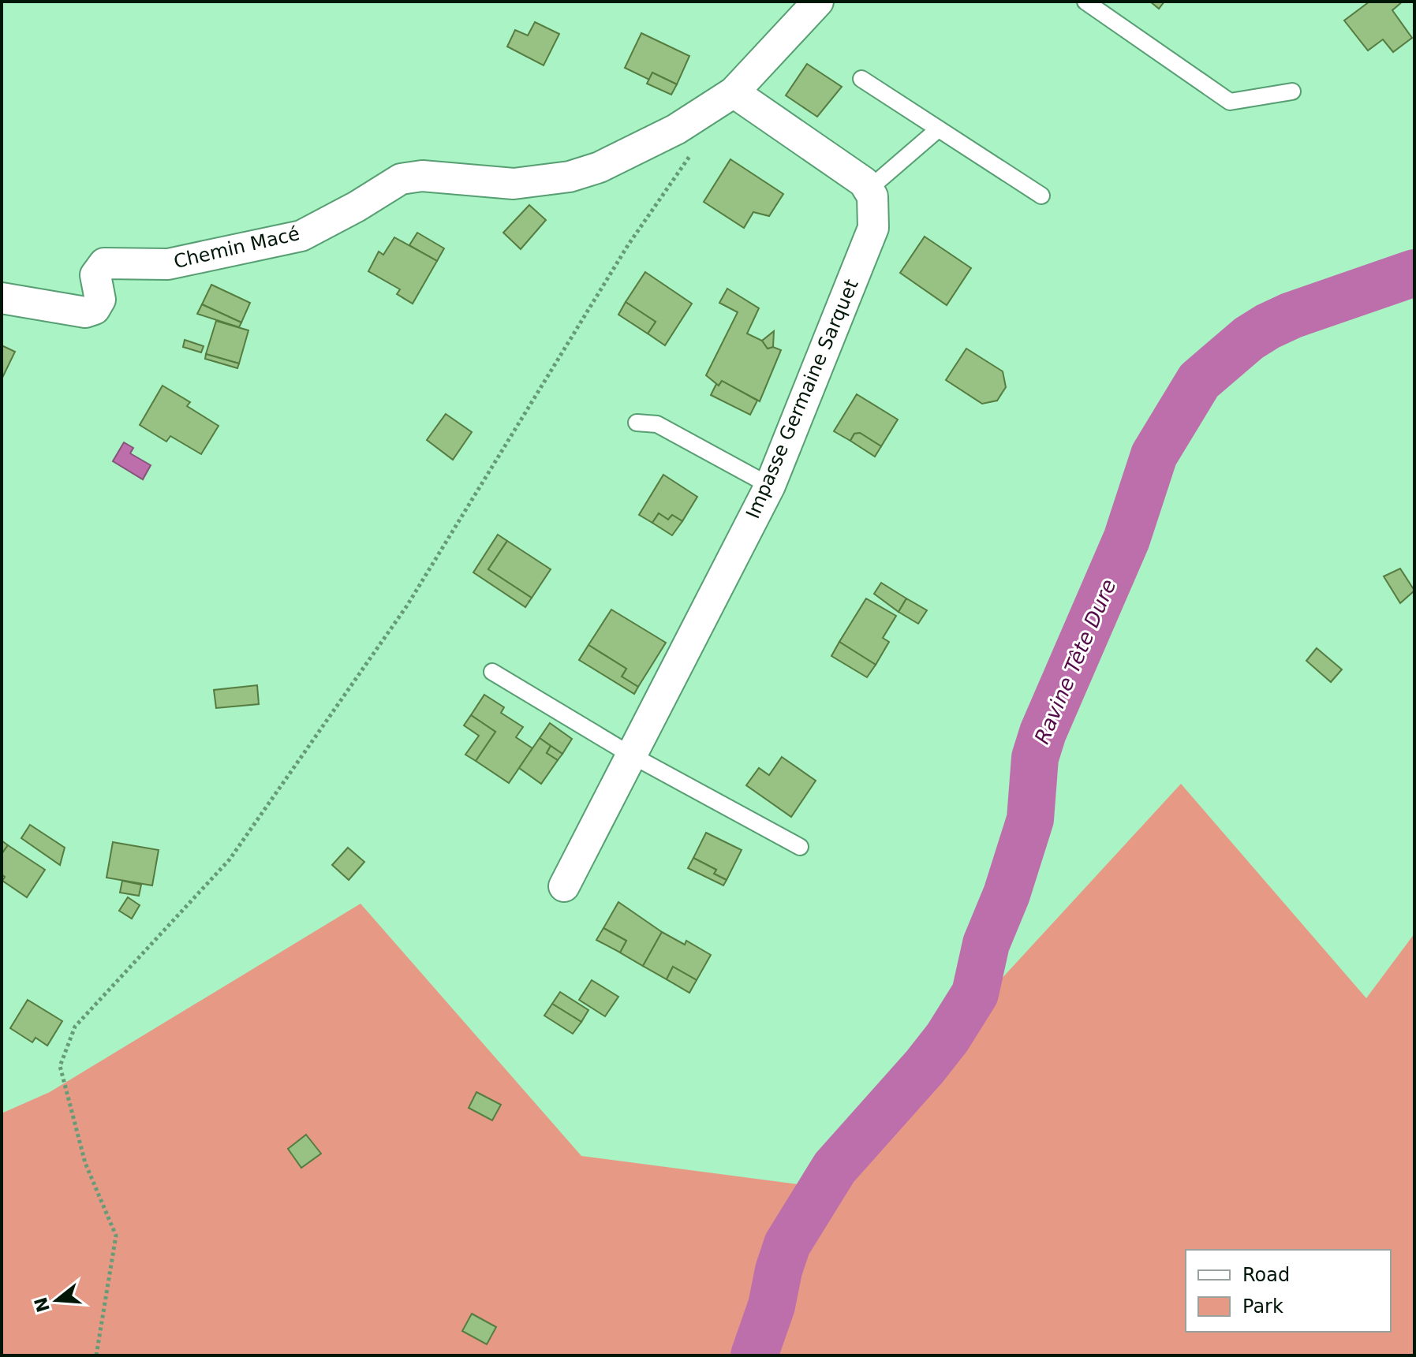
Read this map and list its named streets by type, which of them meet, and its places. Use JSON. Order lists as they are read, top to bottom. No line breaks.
{"streets":{"street":["Chemin Macé","Impasse Germaine Sarquet"]},"water":["Ravine Tête Dure"],"legend":["Road","Park"],"north":"left"}
